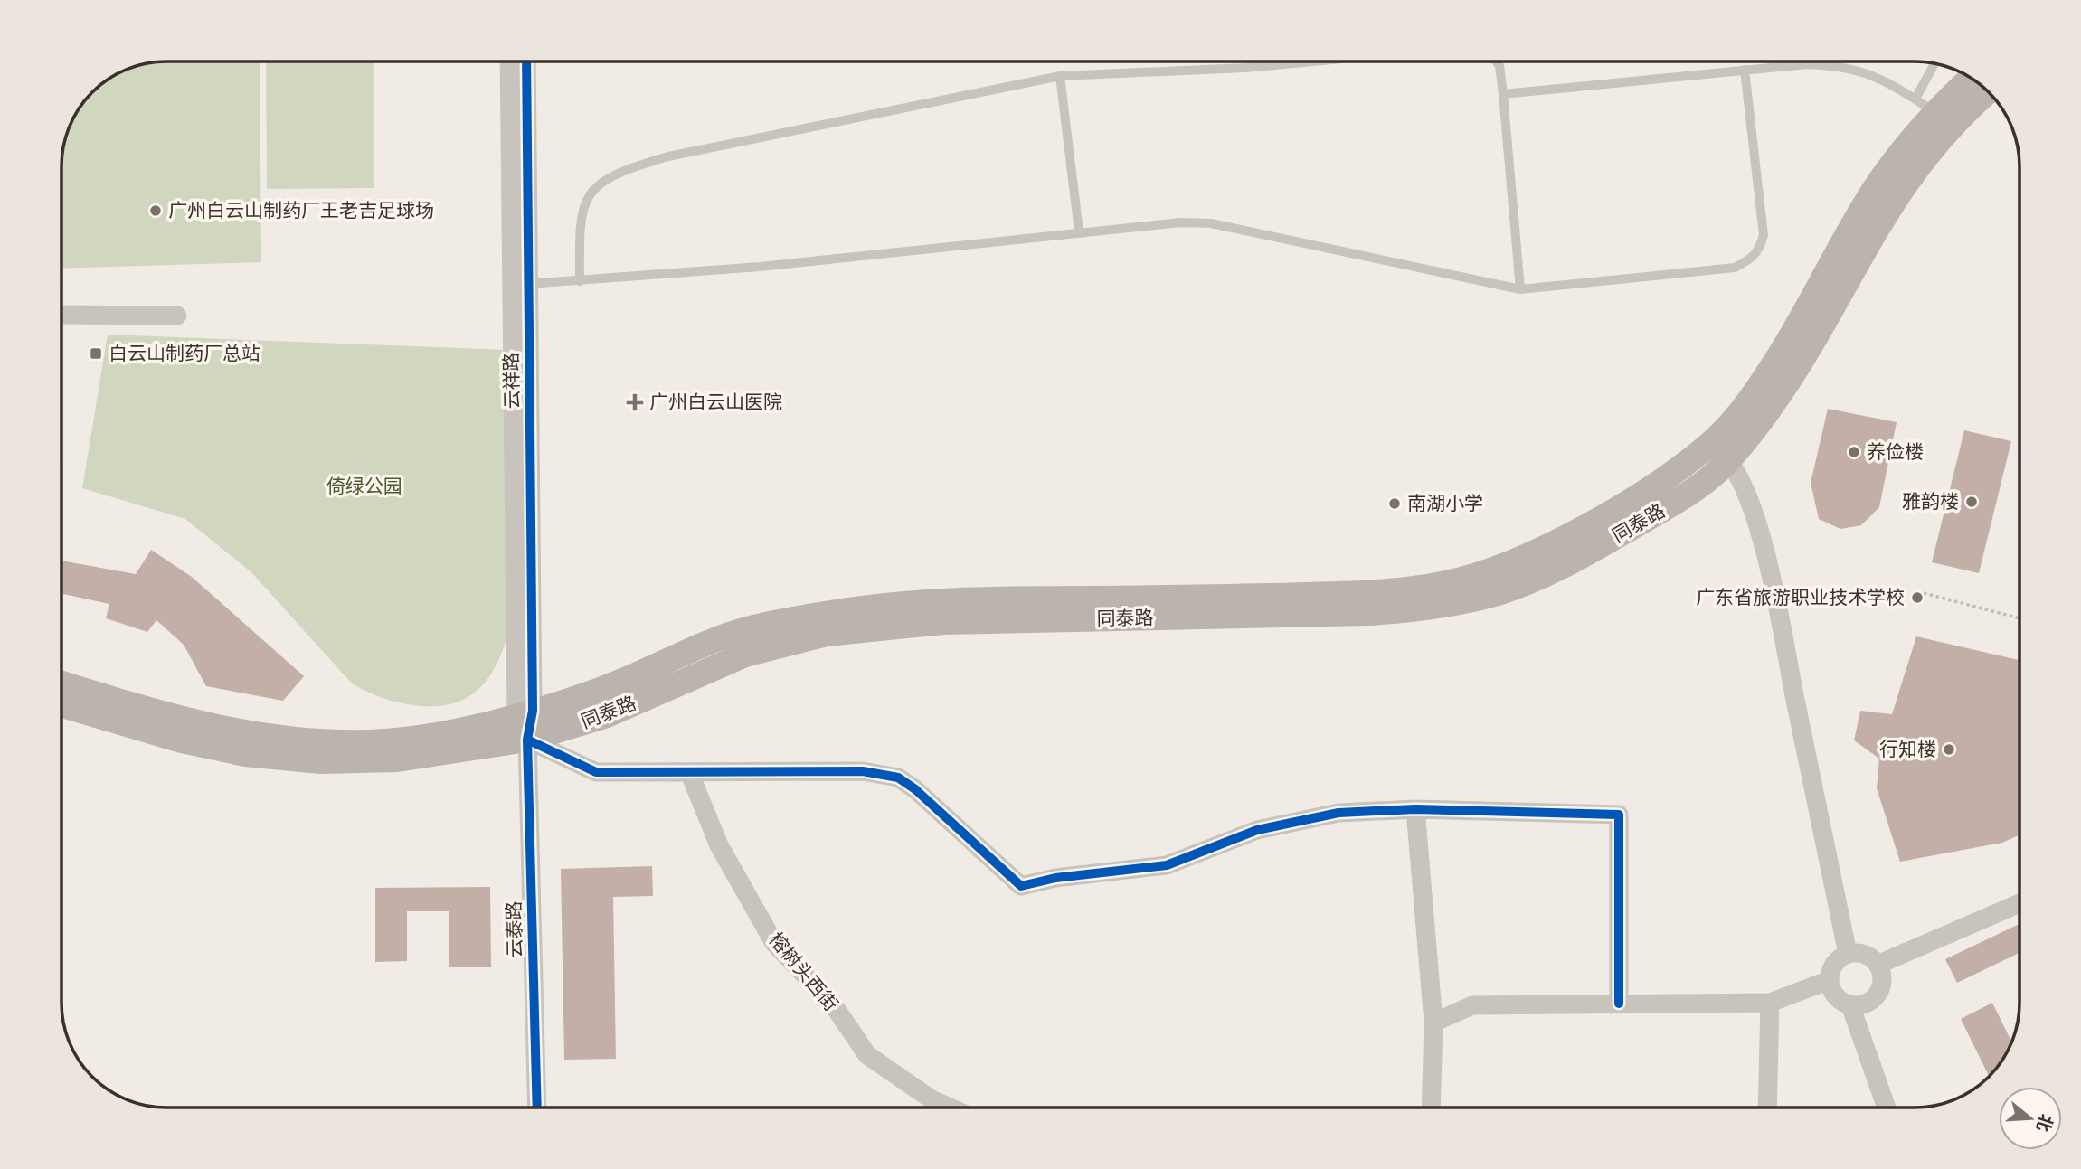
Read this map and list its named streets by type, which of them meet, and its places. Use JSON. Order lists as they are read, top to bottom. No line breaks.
{"streets":{"main road":["同泰路"],"street":["云祥路","云泰路","榕树头西街"]},"crossings":[["云祥路","同泰路"],["云祥路","云泰路"],["同泰路","云泰路"]],"parks":["倚绿公园"],"places":{"other":["广州白云山制药厂王老吉足球场","养俭楼","雅韵楼","南湖小学","广东省旅游职业技术学校","行知楼"],"transit":["白云山制药厂总站"],"health":["广州白云山医院"]},"north":"right"}
